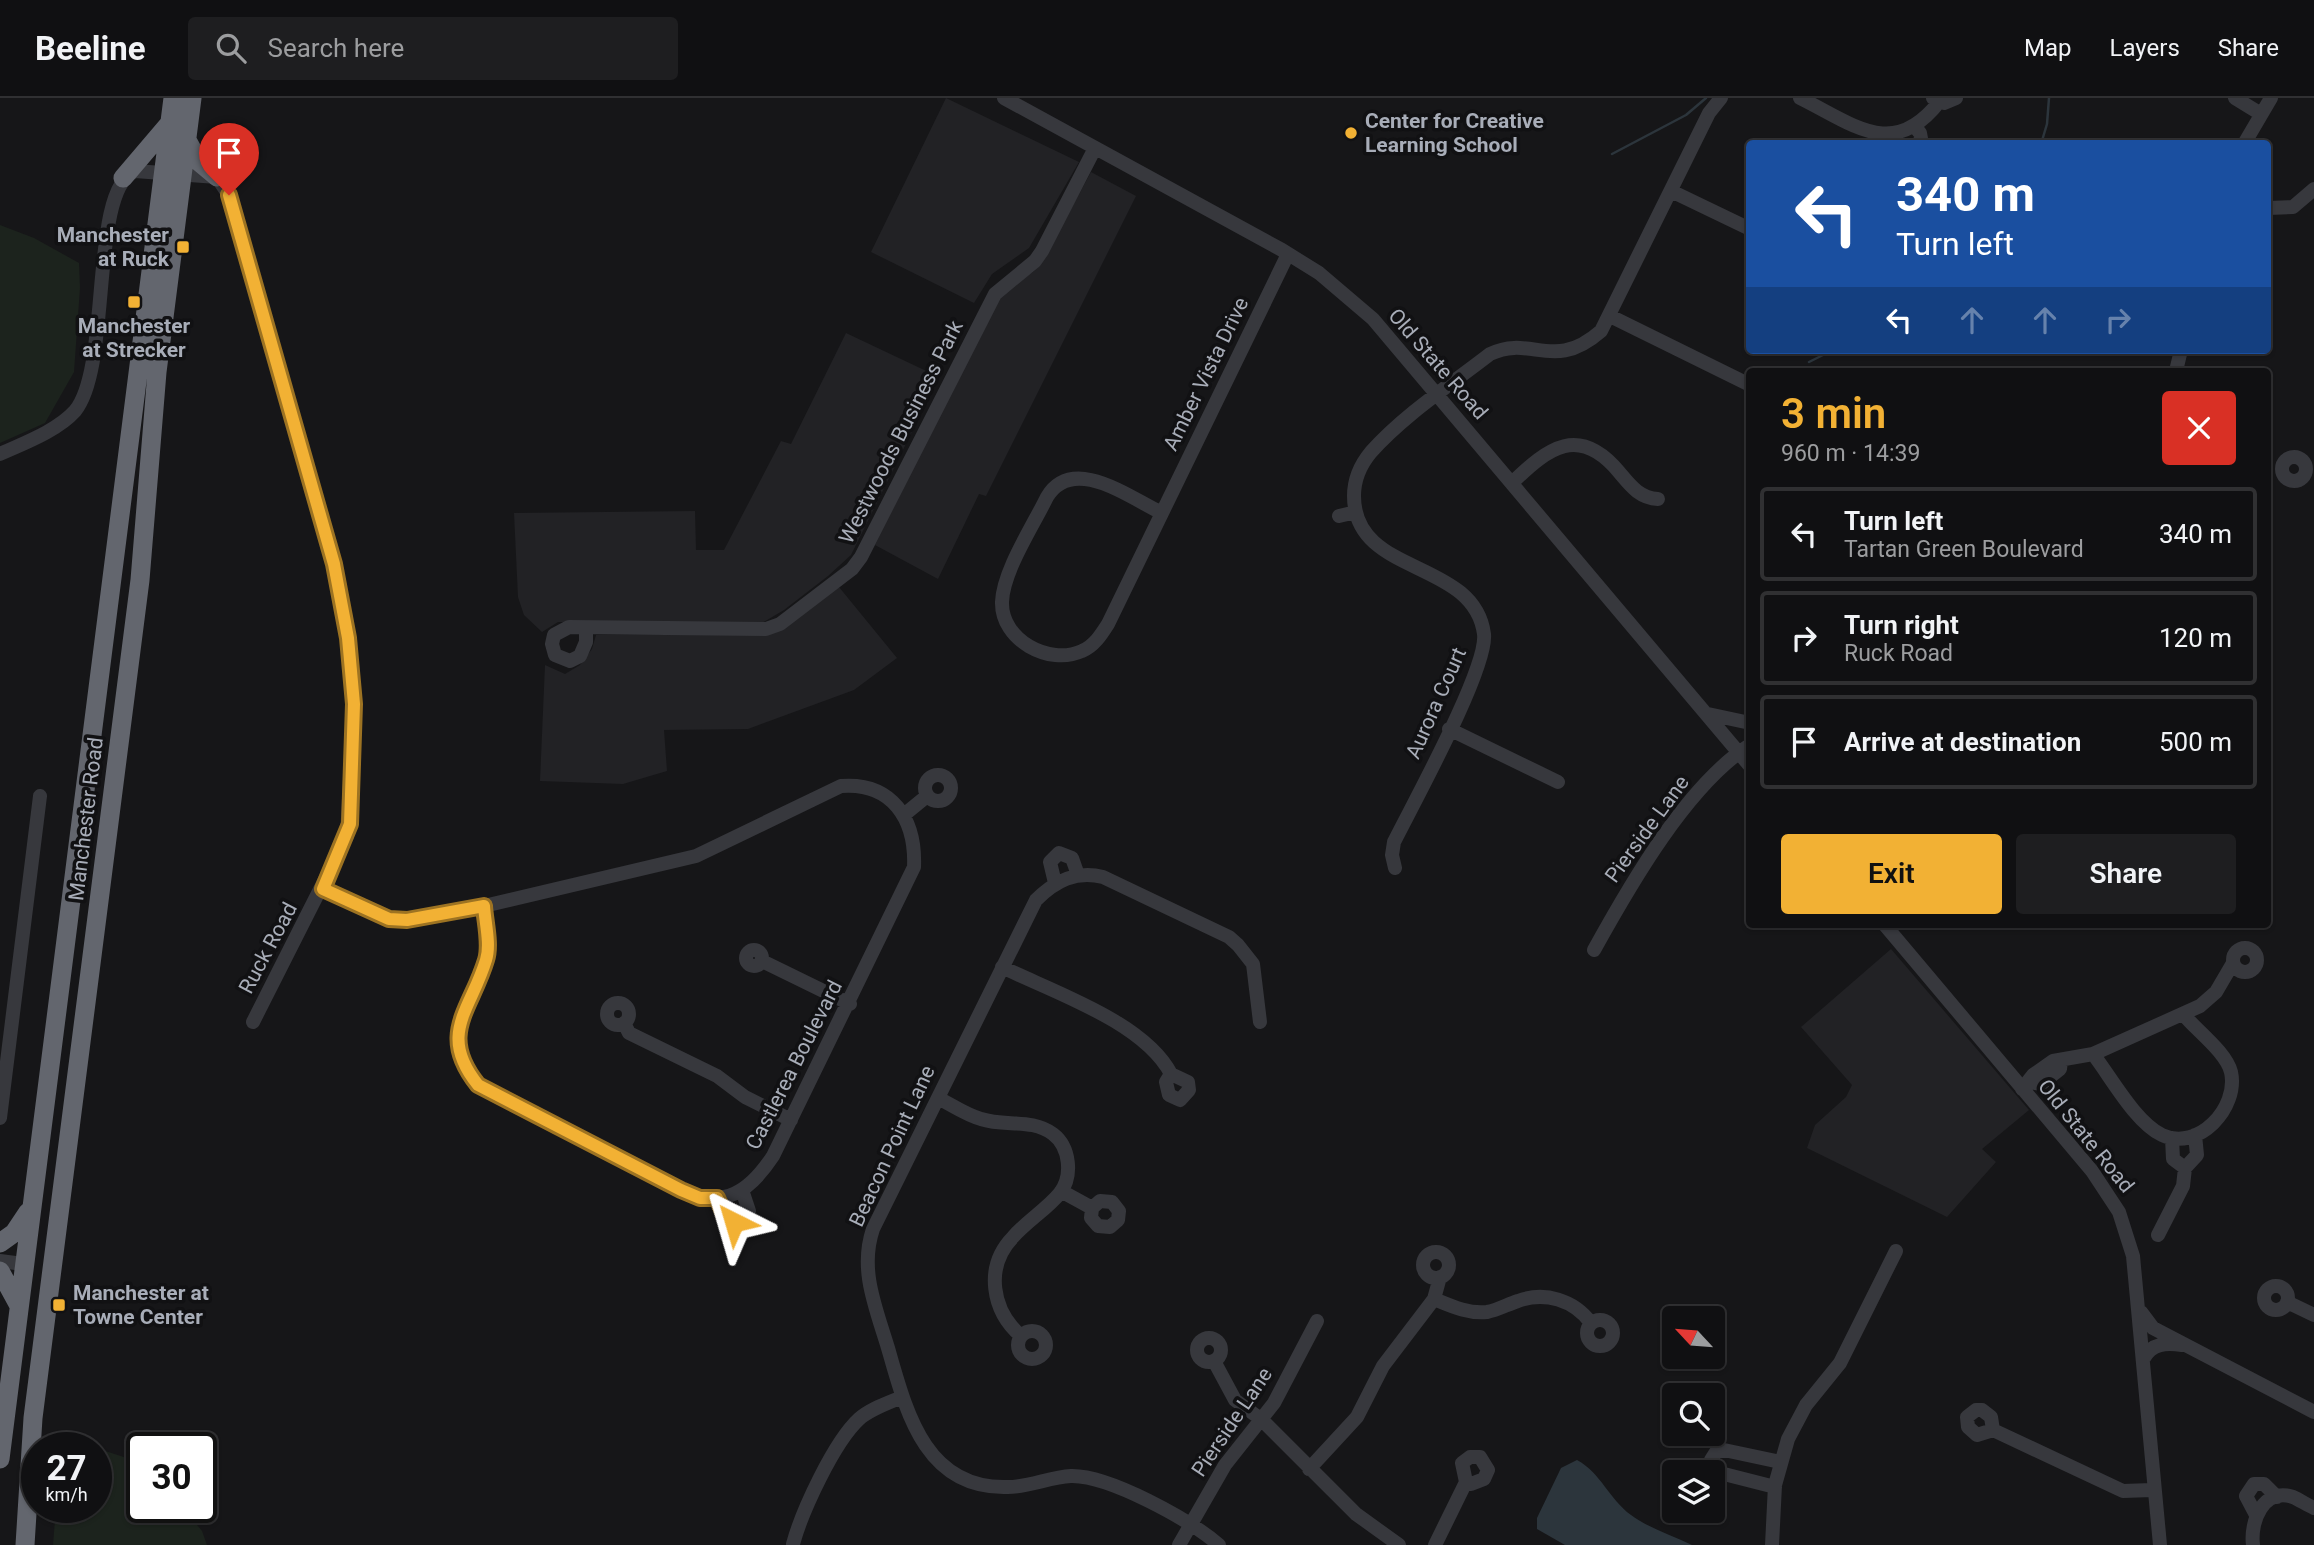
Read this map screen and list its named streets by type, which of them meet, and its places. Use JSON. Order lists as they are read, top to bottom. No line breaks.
{"streets":{"highway":["Manchester Road"],"street":["Old State Road","Amber Vista Drive","Westwoods Business Park","Aurora Court","Pierside Lane","Ruck Road","Castlerea Boulevard","Beacon Point Lane"]},"crossings":[["Old State Road","Amber Vista Drive"],["Old State Road","Westwoods Business Park"],["Old State Road","Pierside Lane"],["Pierside Lane","Beacon Point Lane"]],"places":{"other":["Center for Creative Learning School"],"transit":["Manchester at Ruck","Manchester at Strecker","Manchester at Towne Center"]},"north":"top left","page":{"header":"Beeline","search":"Search here","nav":["Map","Layers","Share"],"turn":["340 m","Turn left"],"heading":["3 min","960 m · 14:39"],"list":[{"name":"Turn left","note":"Tartan Green Boulevard","value":"340 m"},{"name":"Turn right","note":"Ruck Road","value":"120 m"},{"name":"Arrive at destination","value":"500 m"}],"buttons":["Exit","Share"],"speed":"27 km/h","limit":"30"}}
